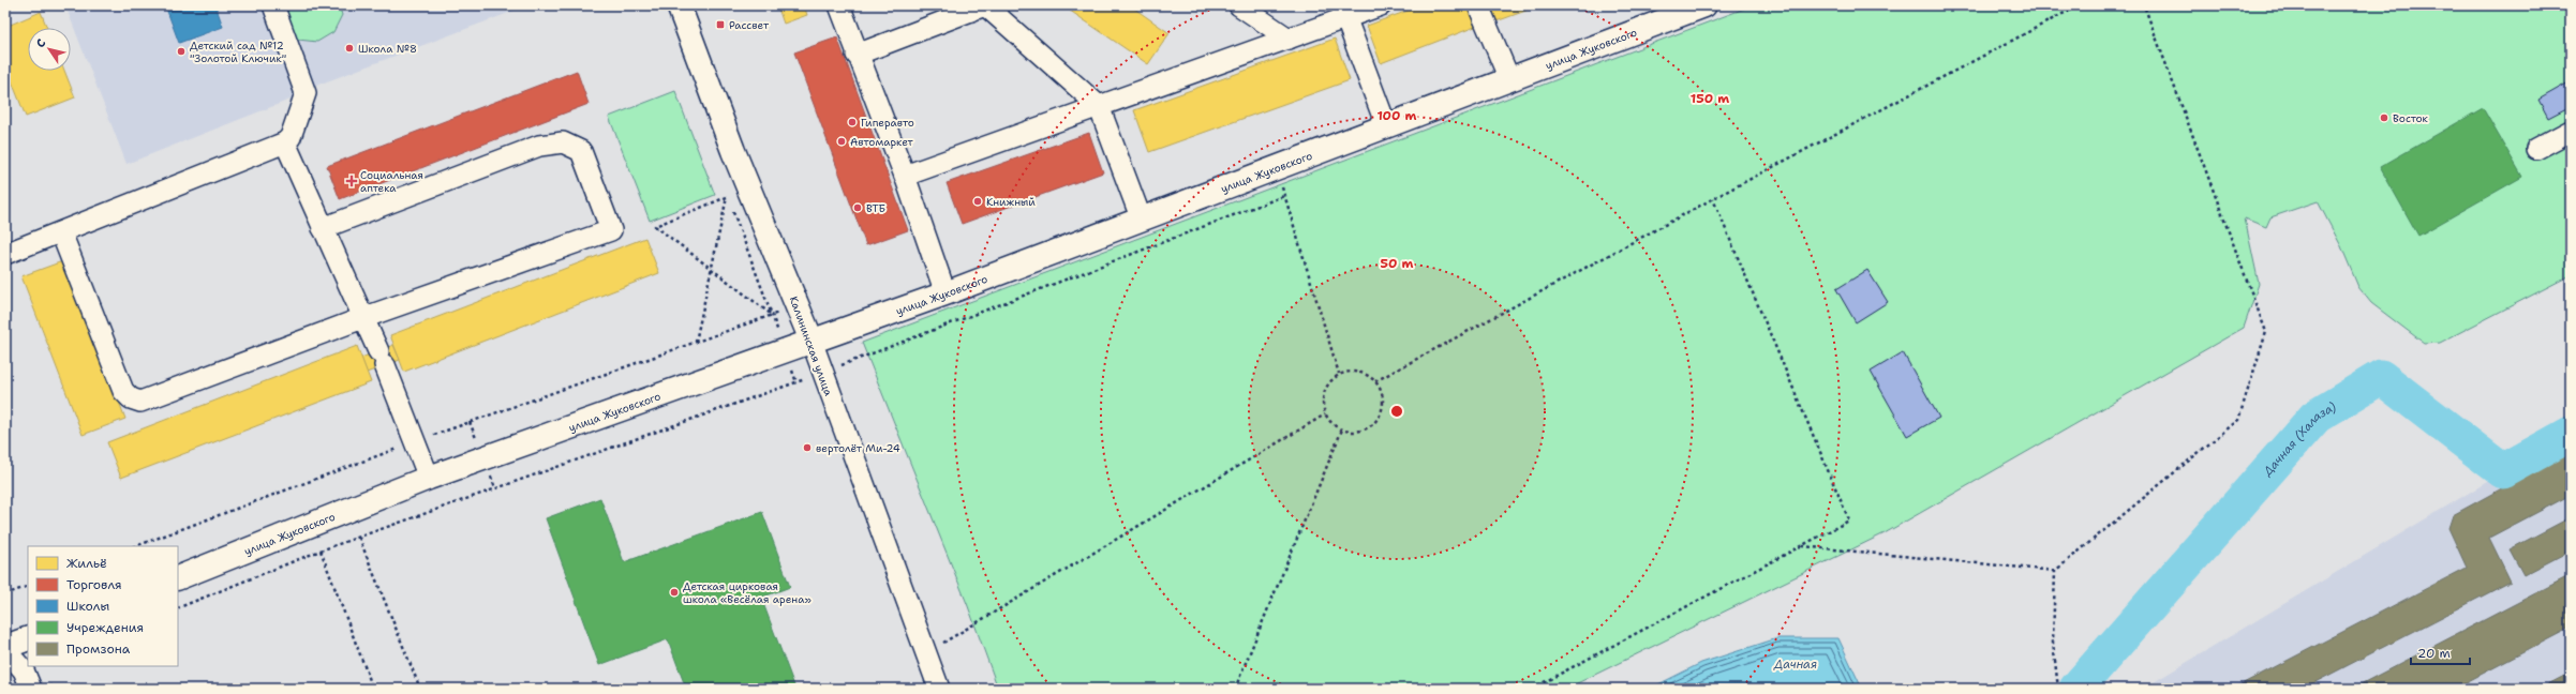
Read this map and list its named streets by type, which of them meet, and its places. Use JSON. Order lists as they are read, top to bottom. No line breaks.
{"streets":{"main road":["улица Жуковского","Калининская улица"]},"crossings":[["улица Жуковского","Калининская улица"]],"water":["Дачная (Халаза)","Дачная"],"places":{"transit":["Рассвет"],"other":["Школа №8","Детский сад №12 \"Золотой Ключик\"","Восток","Гиперавто","Автомаркет","Книжный","ВТБ","вертолёт Ми-24","Детская цирковая школа «Весёлая арена»"],"health":["Социальная аптека"]},"legend":["Жильё","Торговля","Школы","Учреждения","Промзона"],"scale_bar":"20 m","north":"top left","rings":["150 m","100 m","50 m"]}
